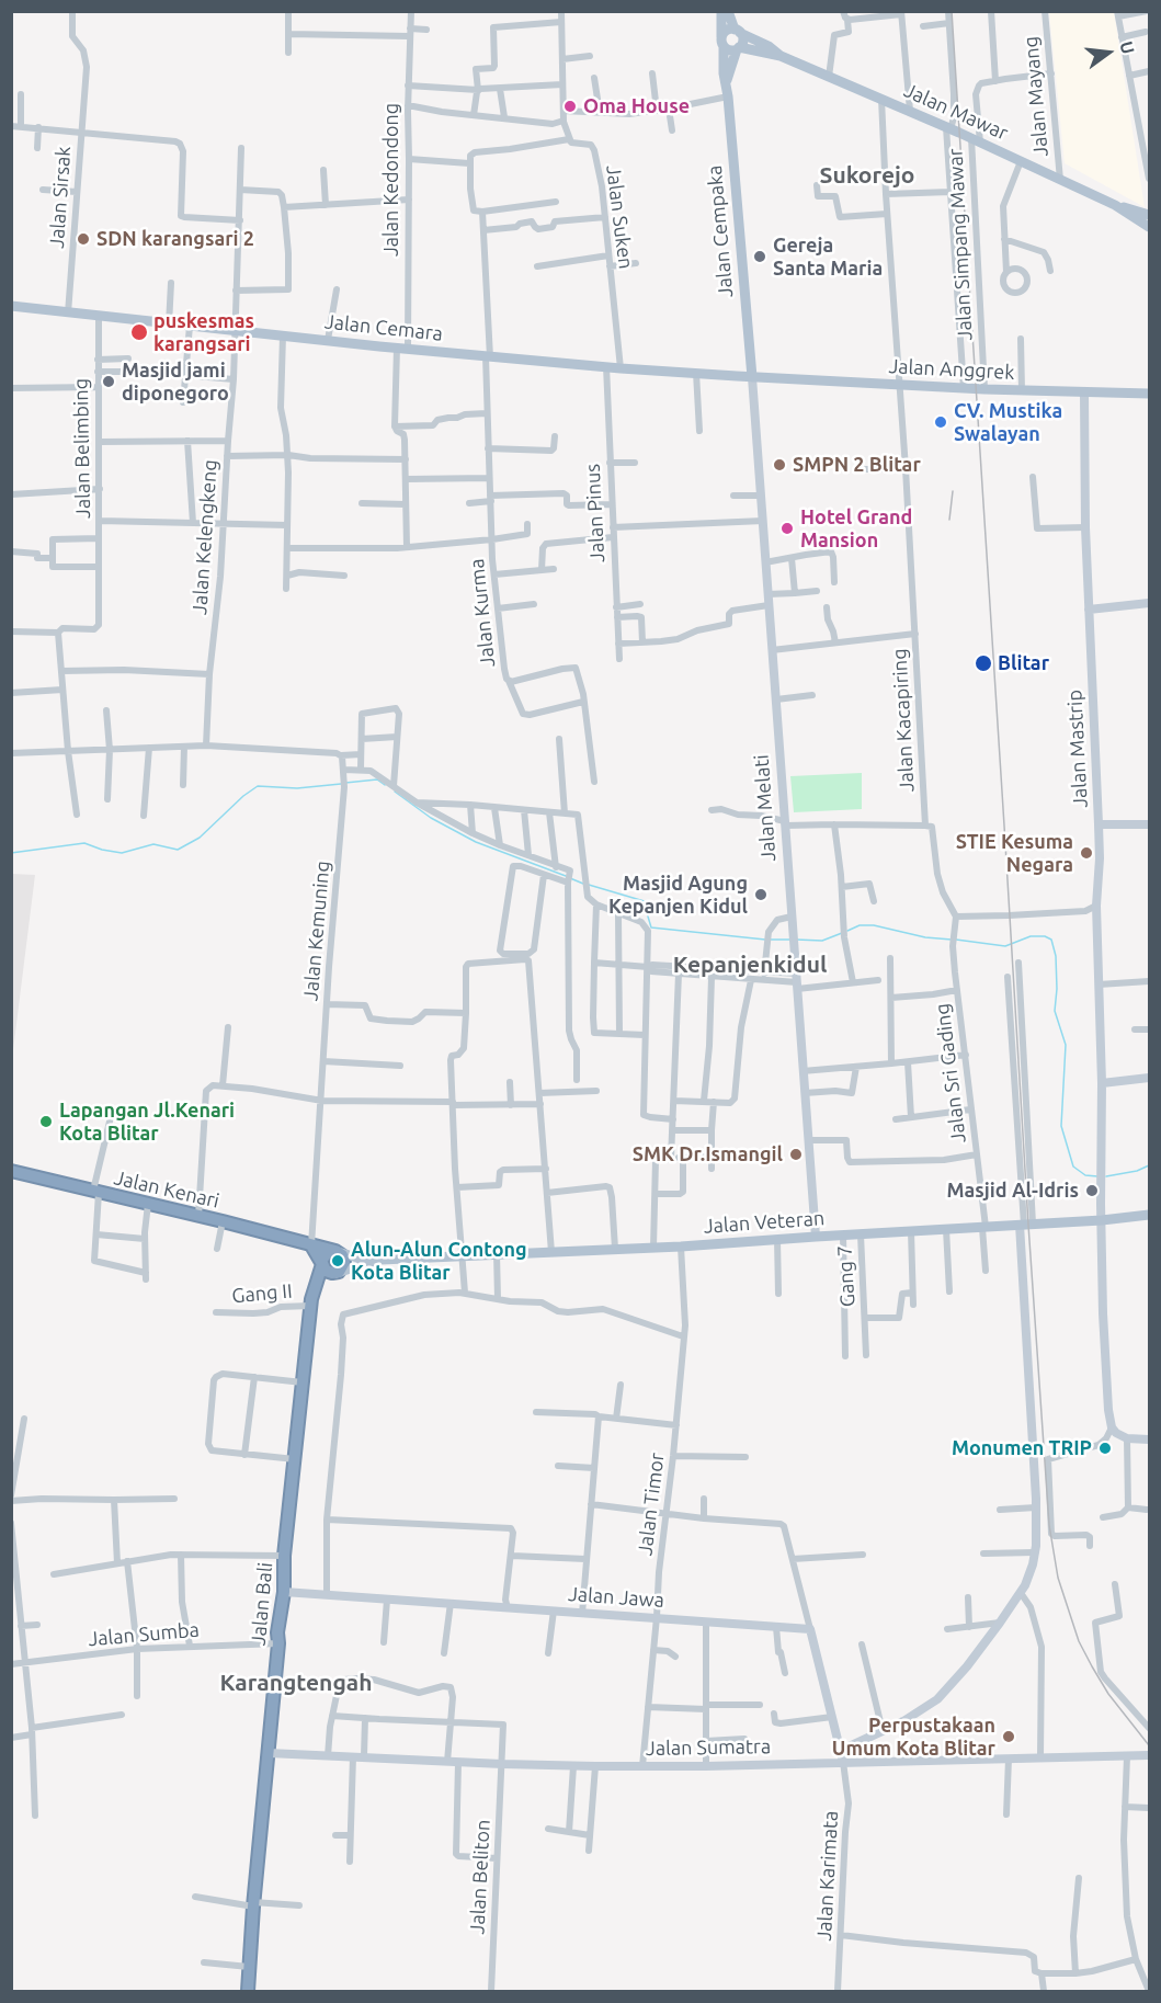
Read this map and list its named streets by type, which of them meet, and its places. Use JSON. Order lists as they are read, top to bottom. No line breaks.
{"streets":{"highway":["Jalan Kenari","Jalan Bali"],"main road":["Jalan Mawar","Jalan Cempaka","Jalan Cemara","Jalan Anggrek","Jalan Mastrip","Jalan Melati","Jalan Veteran","Jalan Jawa","Jalan Sumatra"],"street":["Jalan Mayang","Jalan Kedondong","Jalan Sirsak","Jalan Suken","Jalan Simpang Mawar","Jalan Belimbing","Jalan Pinus","Jalan Kelengkeng","Jalan Kurma","Jalan Kacapiring","Jalan Kemuning","Jalan Sri Gading","Gang 7","Gang II","Jalan Timor","Jalan Sumba","Jalan Karimata","Jalan Beliton"]},"crossings":[["Jalan Mayang","Jalan Mawar"],["Jalan Mawar","Jalan Cempaka"],["Jalan Mawar","Jalan Simpang Mawar"],["Jalan Mawar","Jalan Kacapiring"],["Jalan Kedondong","Jalan Cemara"],["Jalan Sirsak","Jalan Cemara"],["Jalan Suken","Jalan Cemara"],["Jalan Cempaka","Jalan Cemara"],["Jalan Cempaka","Jalan Anggrek"],["Jalan Cempaka","Jalan Melati"],["Jalan Simpang Mawar","Jalan Anggrek"],["Jalan Cemara","Jalan Anggrek"],["Jalan Cemara","Jalan Belimbing"],["Jalan Cemara","Jalan Pinus"],["Jalan Cemara","Jalan Kelengkeng"],["Jalan Cemara","Jalan Kurma"],["Jalan Cemara","Jalan Melati"],["Jalan Anggrek","Jalan Kacapiring"],["Jalan Anggrek","Jalan Mastrip"],["Jalan Anggrek","Jalan Melati"],["Jalan Kacapiring","Jalan Sri Gading"],["Jalan Mastrip","Jalan Veteran"],["Jalan Melati","Jalan Veteran"],["Jalan Kemuning","Jalan Kenari"],["Jalan Sri Gading","Jalan Veteran"],["Jalan Kenari","Jalan Veteran"],["Jalan Kenari","Jalan Bali"],["Jalan Veteran","Gang 7"],["Jalan Veteran","Jalan Timor"],["Jalan Veteran","Jalan Bali"],["Gang II","Jalan Bali"],["Jalan Timor","Jalan Jawa"],["Jalan Timor","Jalan Sumatra"],["Jalan Jawa","Jalan Bali"],["Jalan Bali","Jalan Sumba"],["Jalan Bali","Jalan Sumatra"],["Jalan Sumatra","Jalan Karimata"],["Jalan Sumatra","Jalan Beliton"]],"districts":["Sukorejo","Kepanjenkidul","Karangtengah"],"places":["Oma House","SDN karangsari 2","Gereja Santa Maria","puskesmas karangsari","Masjid jami diponegoro","CV. Mustika Swalayan","SMPN 2 Blitar","Hotel Grand Mansion","Blitar","STIE Kesuma Negara","Masjid Agung Kepanjen Kidul","Lapangan Jl.Kenari Kota Blitar","SMK Dr.Ismangil","Masjid Al-Idris","Alun-Alun Contong Kota Blitar","Monumen TRIP","Perpustakaan Umum Kota Blitar"],"north":"right"}
